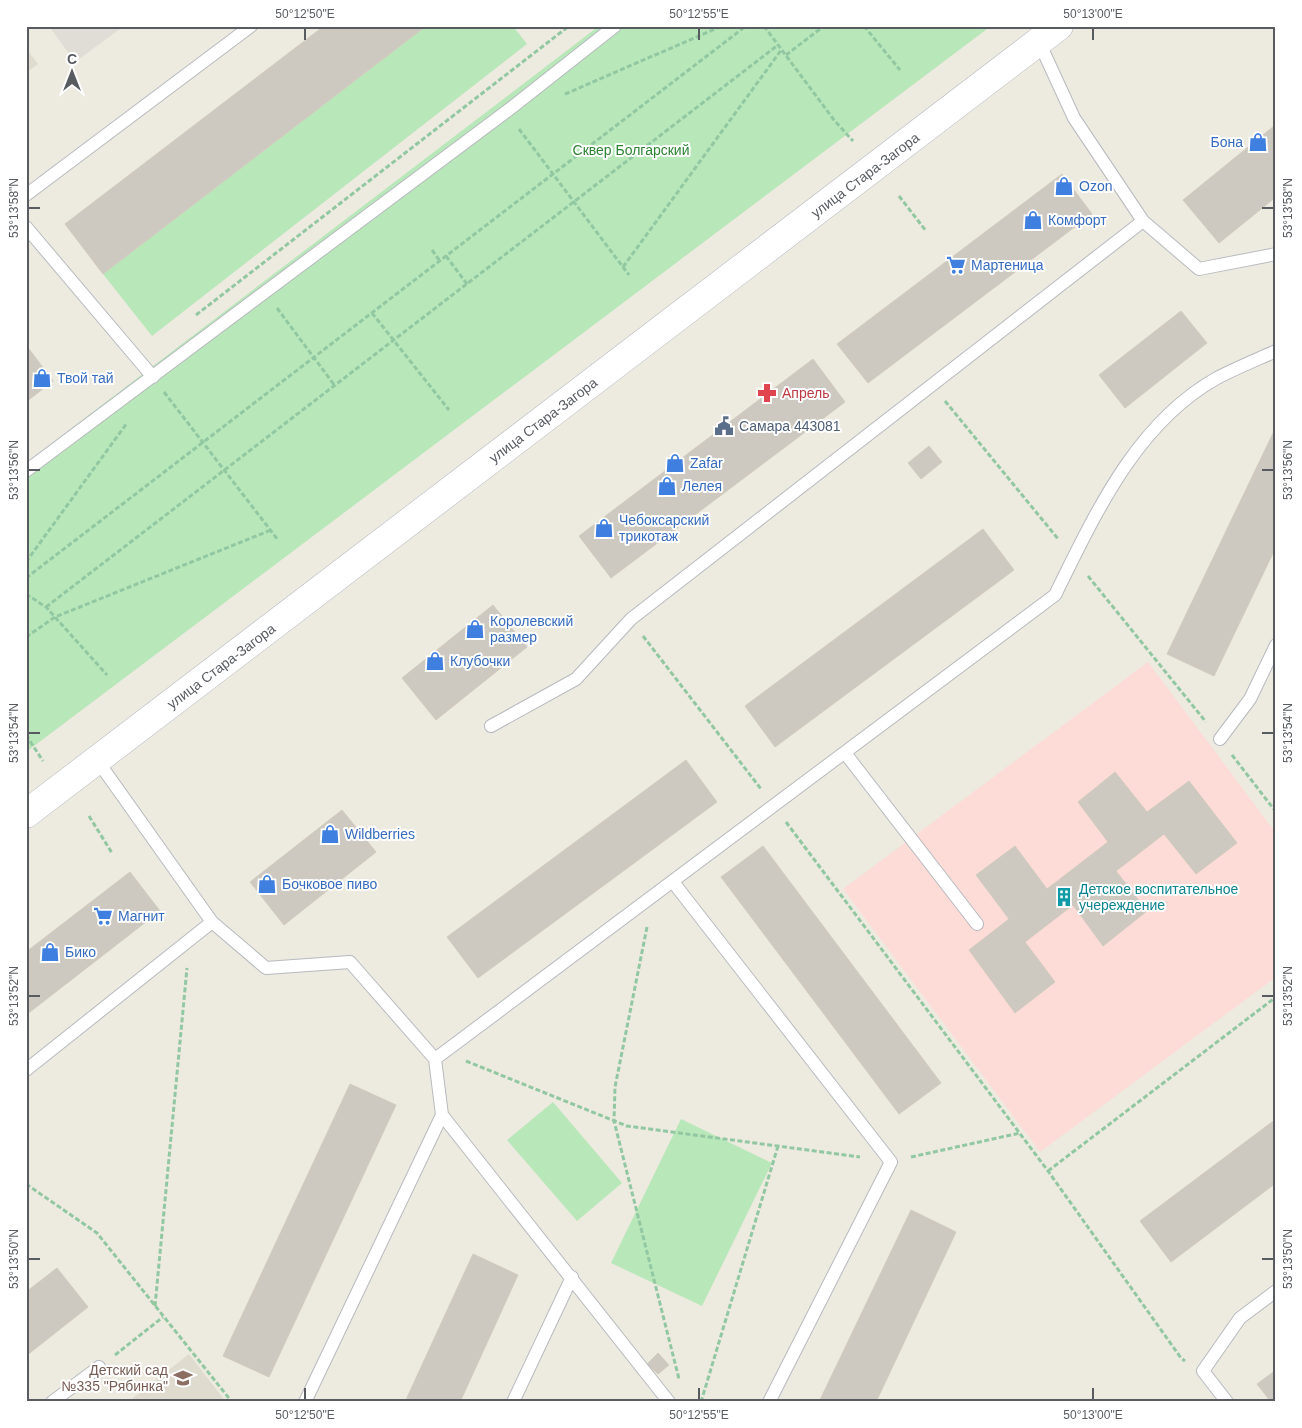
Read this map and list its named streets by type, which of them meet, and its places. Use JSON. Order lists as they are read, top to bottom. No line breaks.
{"streets":{"main road":["улица Стара-Загора"]},"parks":["Сквер Болгарский"],"places":{"shop":["Бона","Ozon","Комфорт","Твой тай","Zafar","Лелея","Чебоксарский трикотаж","Королевский размер","Клубочки","Wildberries","Бочковое пиво","Бико"],"supermarket":["Мартеница","Магнит"],"pharmacy":["Апрель"],"public building":["Самара 443081"],"building":["Детское воспитательное учереждение"],"school or university":["Детский сад №335 \"Рябинка\""]},"north":"top","coordinates":["50°12'50\"E","50°12'55\"E","50°13'00\"E","53°13'58\"N","53°13'56\"N","53°13'54\"N","53°13'52\"N","53°13'50\"N"]}
